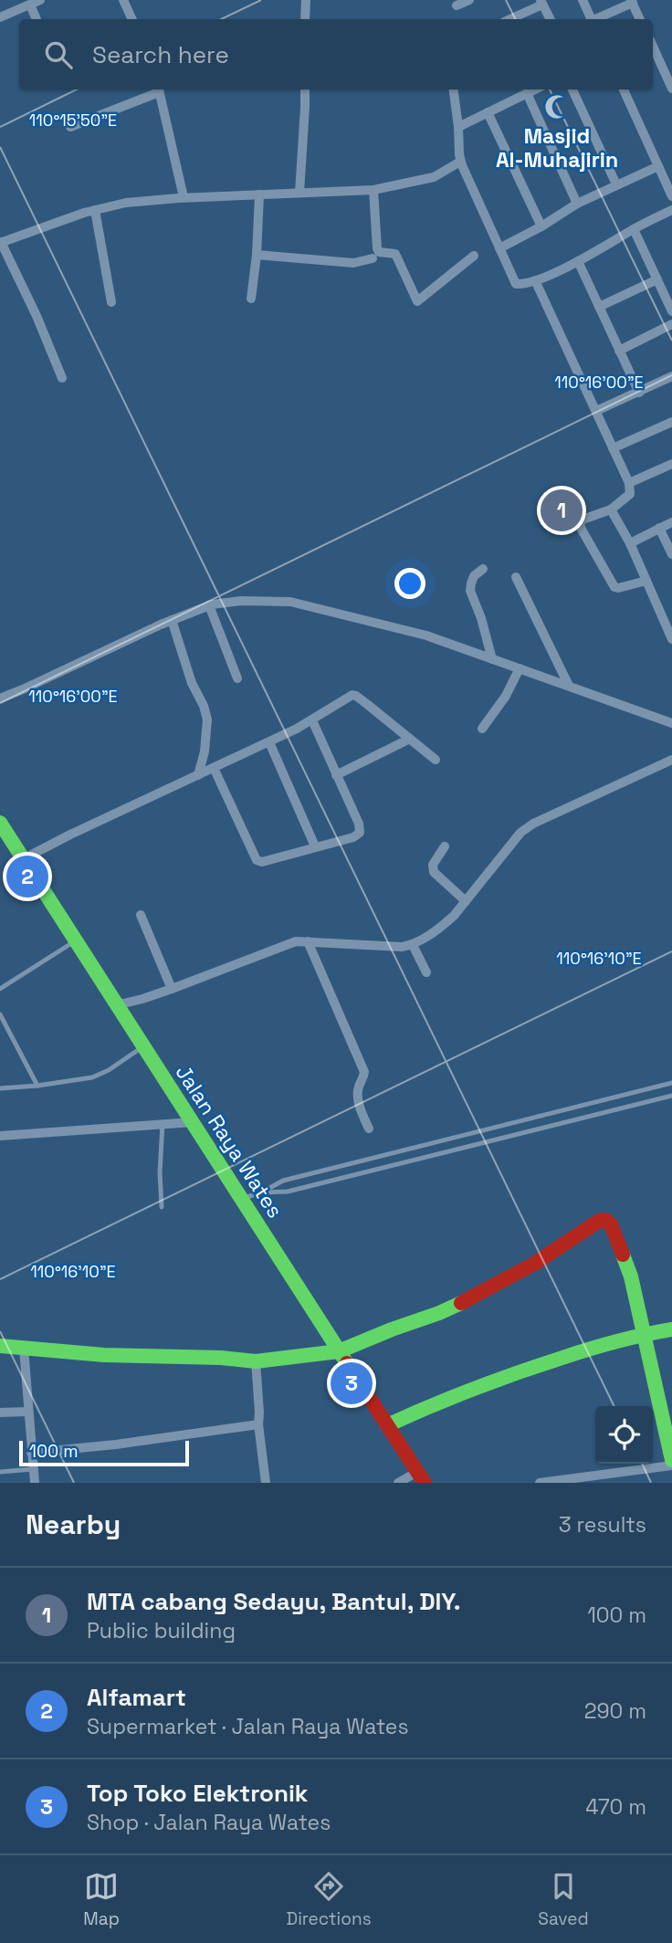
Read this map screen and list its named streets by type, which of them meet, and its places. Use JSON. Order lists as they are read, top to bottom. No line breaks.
{"streets":{"main road":["Jalan Raya Wates"]},"places":{"mosque":["Masjid Al-Muhajirin"]},"scale_bar":"100 m","page":{"search":"Search here","pins":["1","2","3"],"scale":"100 m","heading":["Nearby","3 results"],"list":[{"mark":"1","name":"MTA cabang Sedayu, Bantul, DIY.","note":"Public building","value":"100 m"},{"mark":"2","name":"Alfamart","note":"Supermarket · Jalan Raya Wates","value":"290 m"},{"mark":"3","name":"Top Toko Elektronik","note":"Shop · Jalan Raya Wates","value":"470 m"}],"nav":["Map","Directions","Saved"]},"coordinates":["110°15'50\"E","110°16'00\"E","110°16'10\"E"]}
